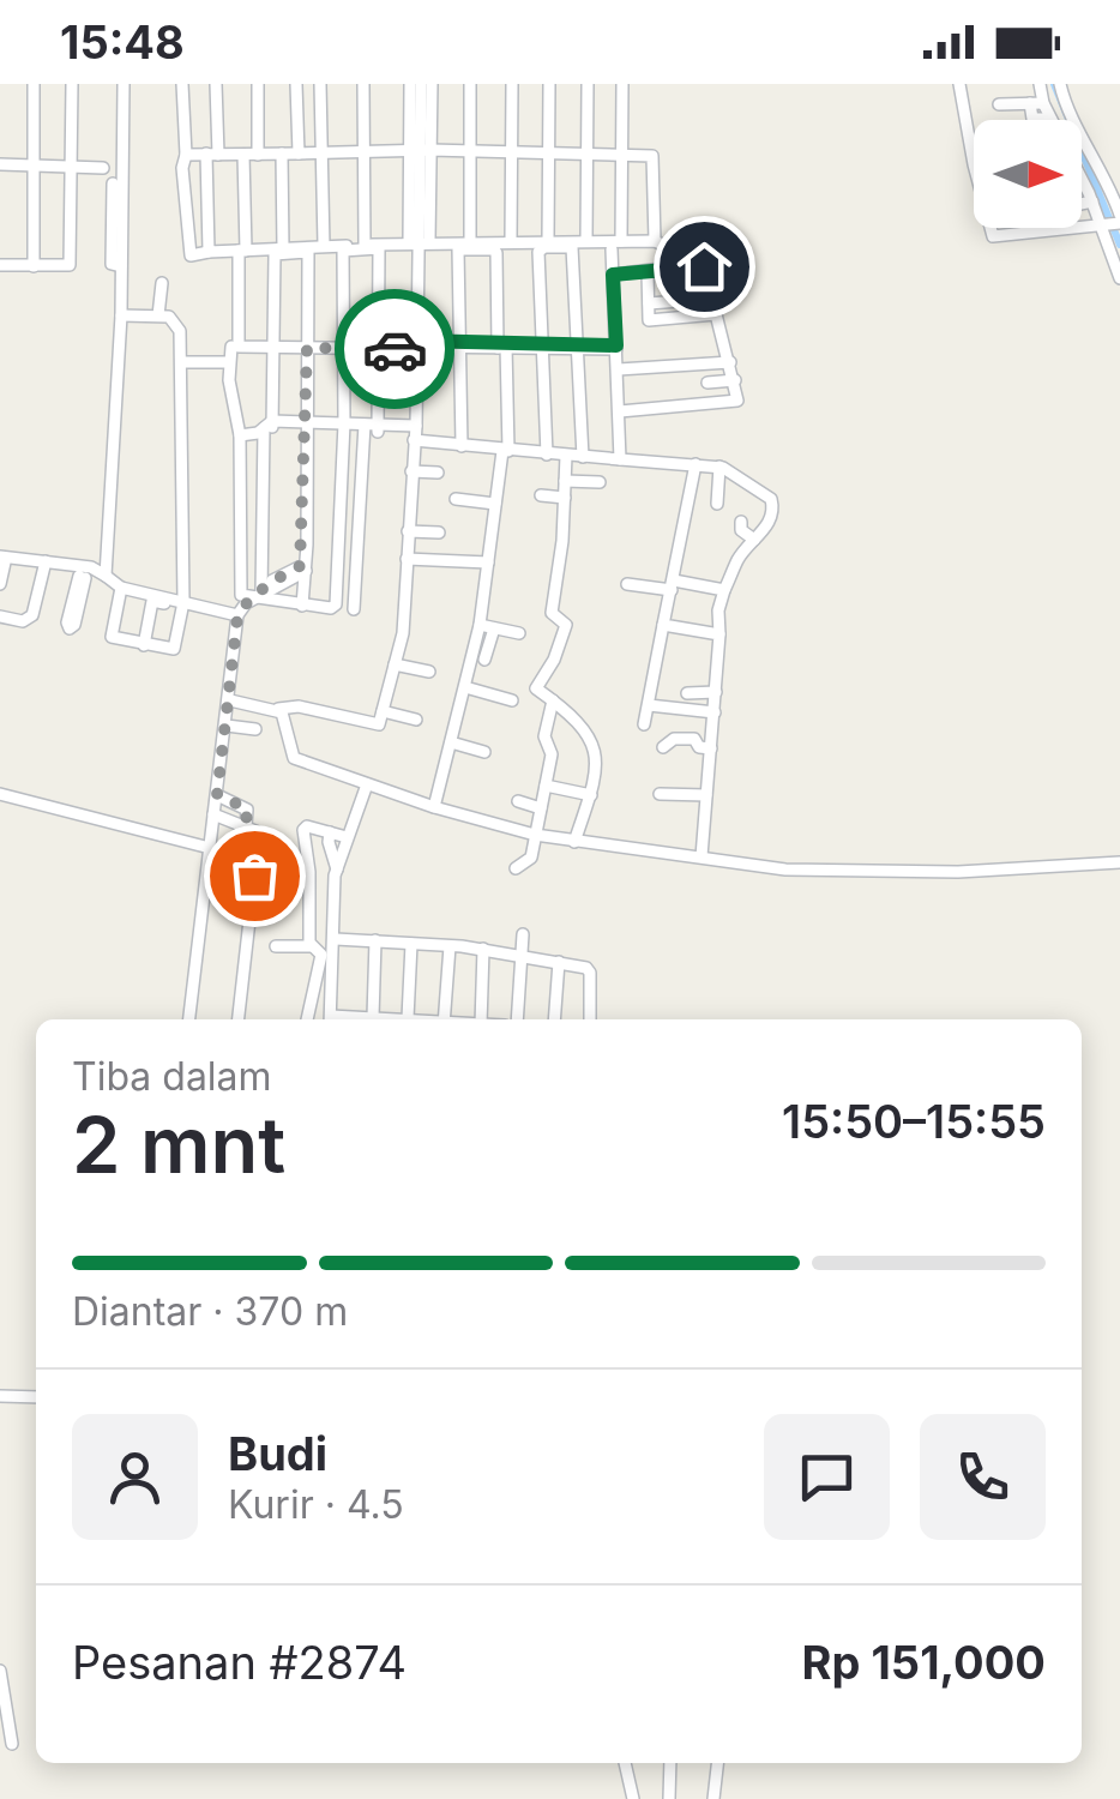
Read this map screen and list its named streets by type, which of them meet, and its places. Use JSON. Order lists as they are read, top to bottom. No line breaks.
{"north":"right","page":{"status":"15:48","heading":["2 mnt","Tiba dalam","15:50–15:55"],"panel":["Budi","Kurir · 4.5","Pesanan #2874","Rp 151,000"],"bar":"Diantar · 370 m"}}
